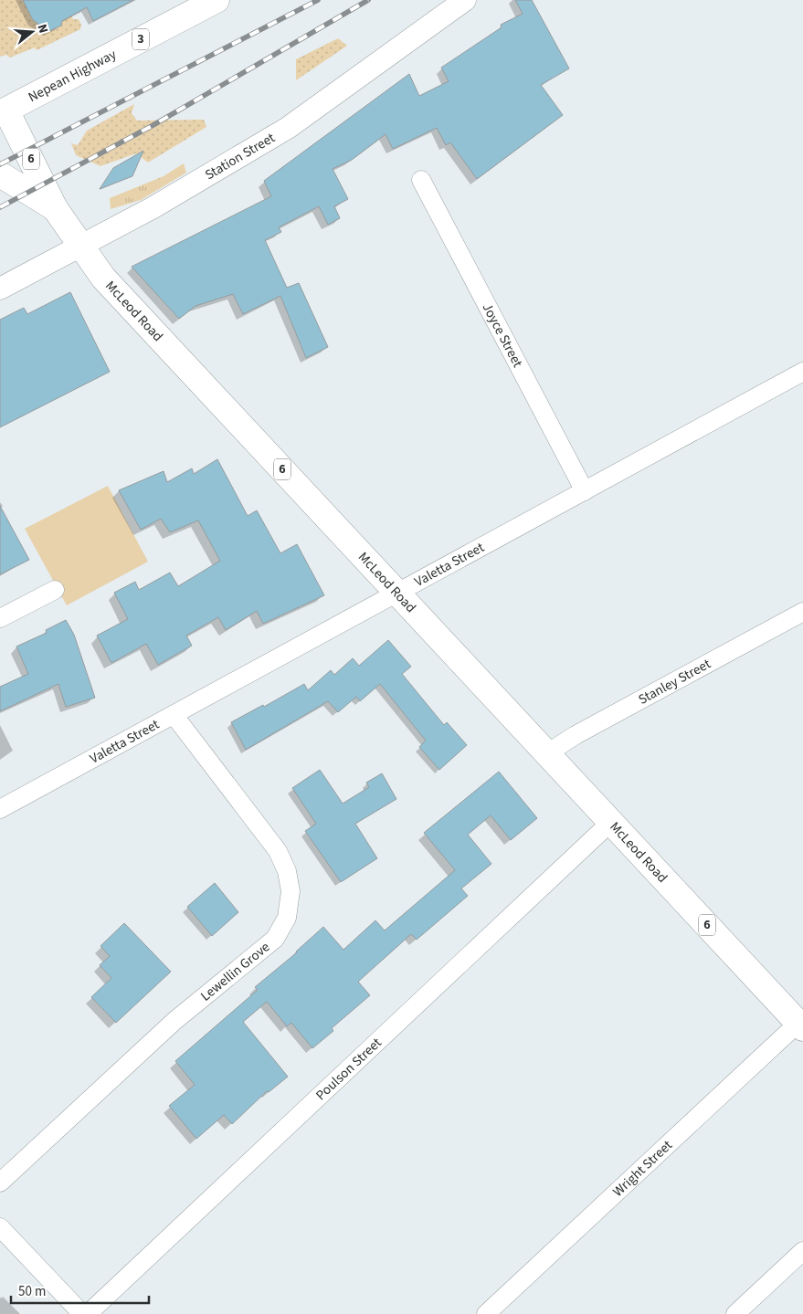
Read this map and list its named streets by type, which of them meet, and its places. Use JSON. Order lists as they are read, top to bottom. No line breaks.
{"streets":{"main road":["3","Nepean Highway","6","McLeod Road"],"street":["Station Street","Joyce Street","Valetta Street","Stanley Street","Lewellin Grove","Poulson Street","Wright Street"]},"crossings":[["Nepean Highway","McLeod Road"],["Station Street","McLeod Road"],["McLeod Road","Valetta Street"],["McLeod Road","Stanley Street"],["McLeod Road","Poulson Street"],["McLeod Road","Wright Street"],["Joyce Street","Valetta Street"],["Valetta Street","Lewellin Grove"]],"scale_bar":"50 m","north":"right"}
